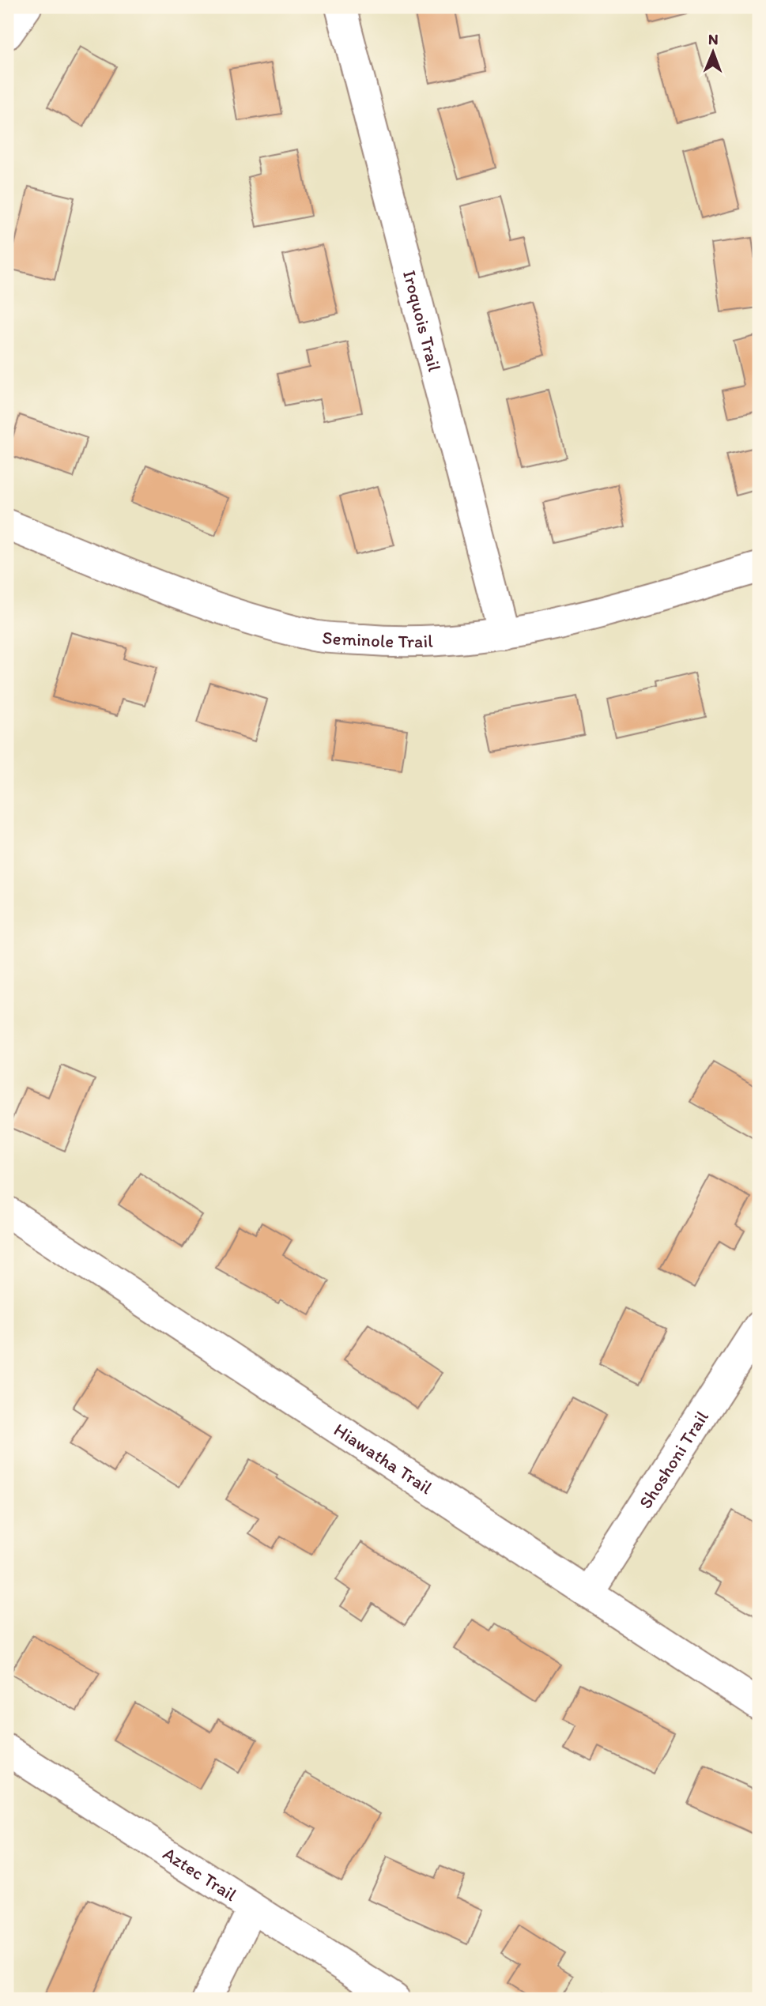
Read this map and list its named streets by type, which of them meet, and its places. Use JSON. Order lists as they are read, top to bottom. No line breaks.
{"streets":{"street":["Iroquois Trail","Seminole Trail","Hiawatha Trail","Shoshoni Trail","Aztec Trail"]},"crossings":[["Iroquois Trail","Seminole Trail"],["Hiawatha Trail","Shoshoni Trail"]],"north":"top"}
